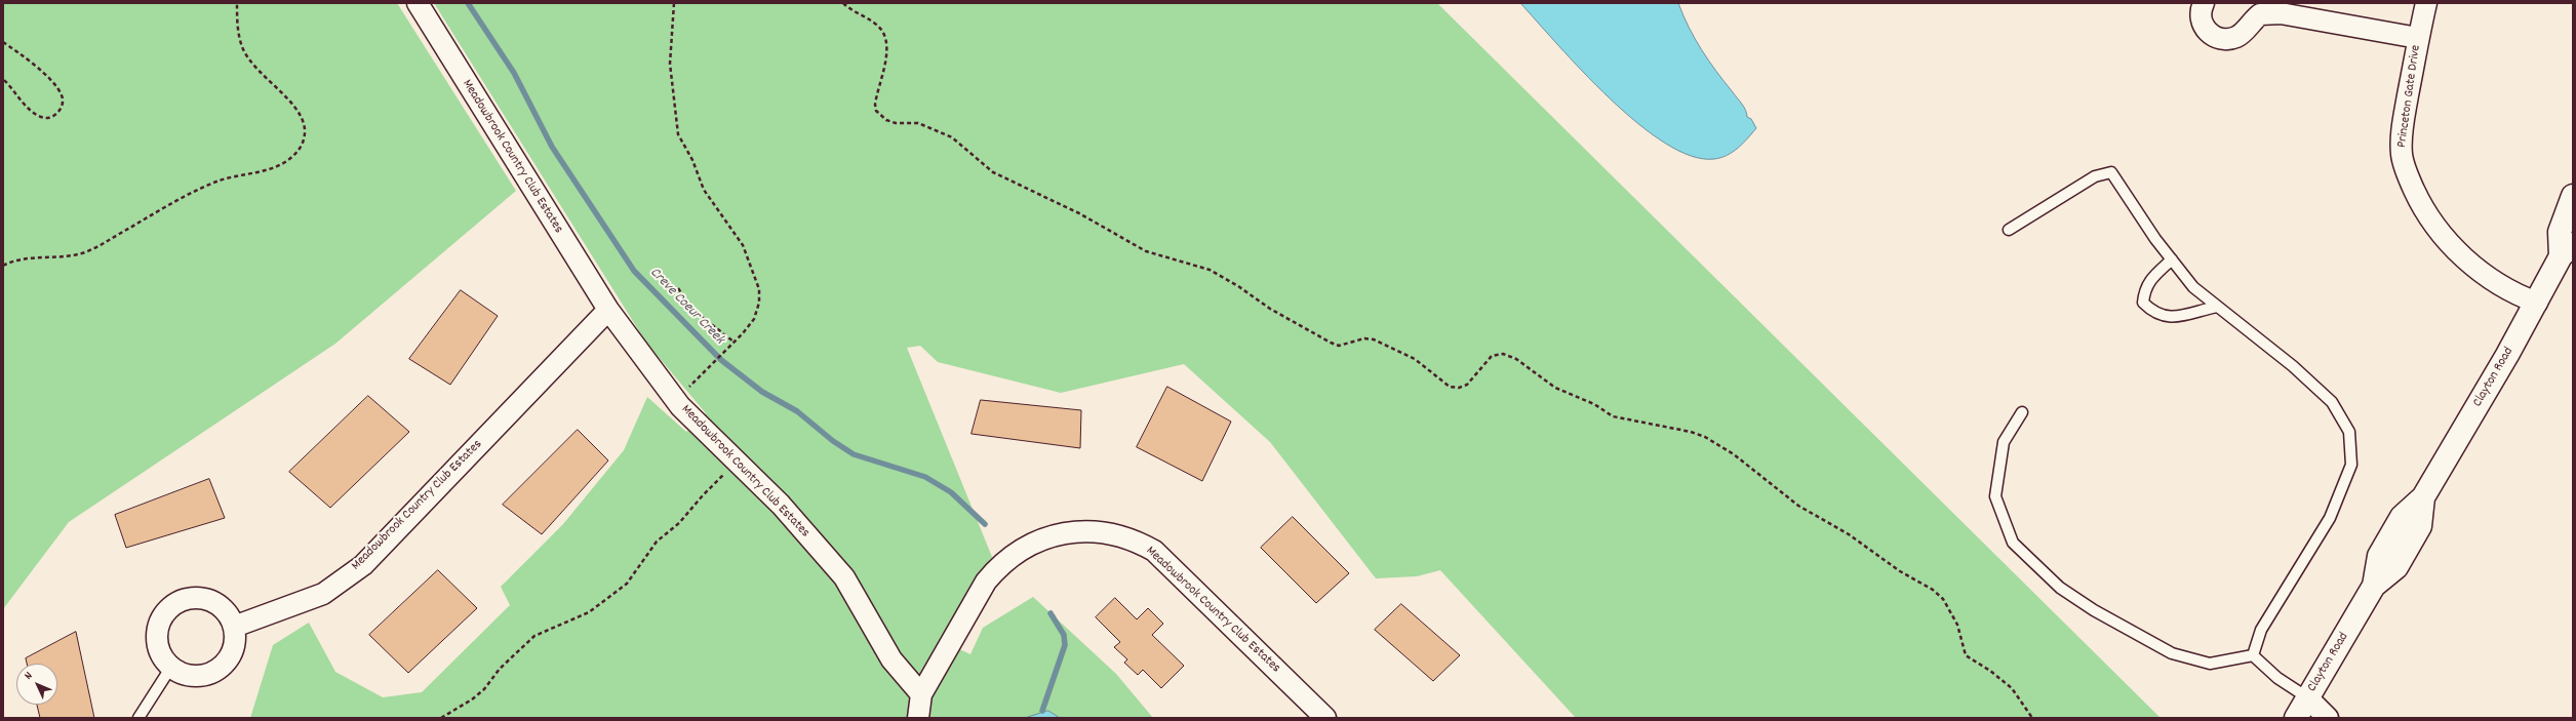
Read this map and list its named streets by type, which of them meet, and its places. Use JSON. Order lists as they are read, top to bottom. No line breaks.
{"streets":{"main road":["Clayton Road"],"street":["Princeton Gate Drive","Meadowbrook Country Club Estates"]},"crossings":[["Princeton Gate Drive","Clayton Road"]],"water":["Creve Coeur Creek"],"north":"top left"}
